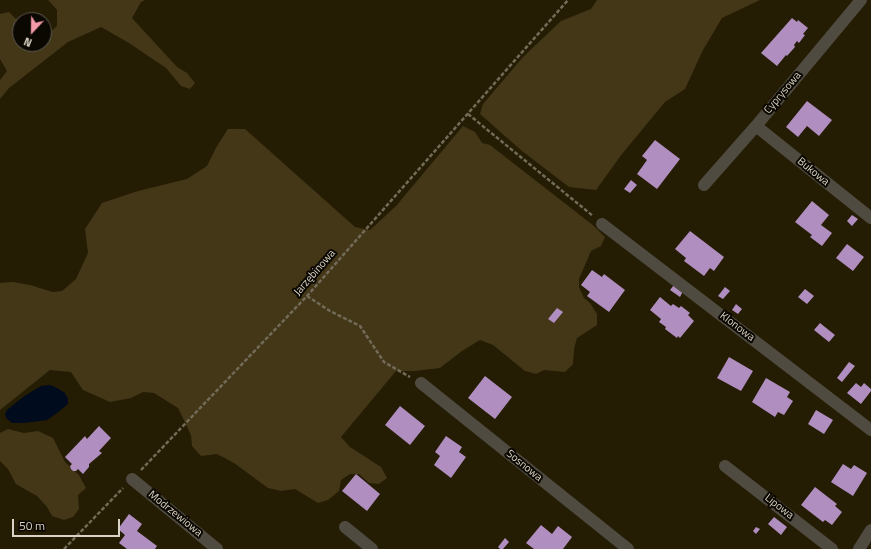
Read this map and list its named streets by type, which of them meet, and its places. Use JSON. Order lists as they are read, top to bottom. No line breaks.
{"streets":{"street":["Cyprysowa","Bukowa","Klonowa","Sosnowa","Lipowa","Modrzewiowa"],"path":["Jarzębinowa"]},"crossings":[["Cyprysowa","Bukowa"],["Jarzębinowa","Modrzewiowa"]],"scale_bar":"50 m","north":"bottom"}
